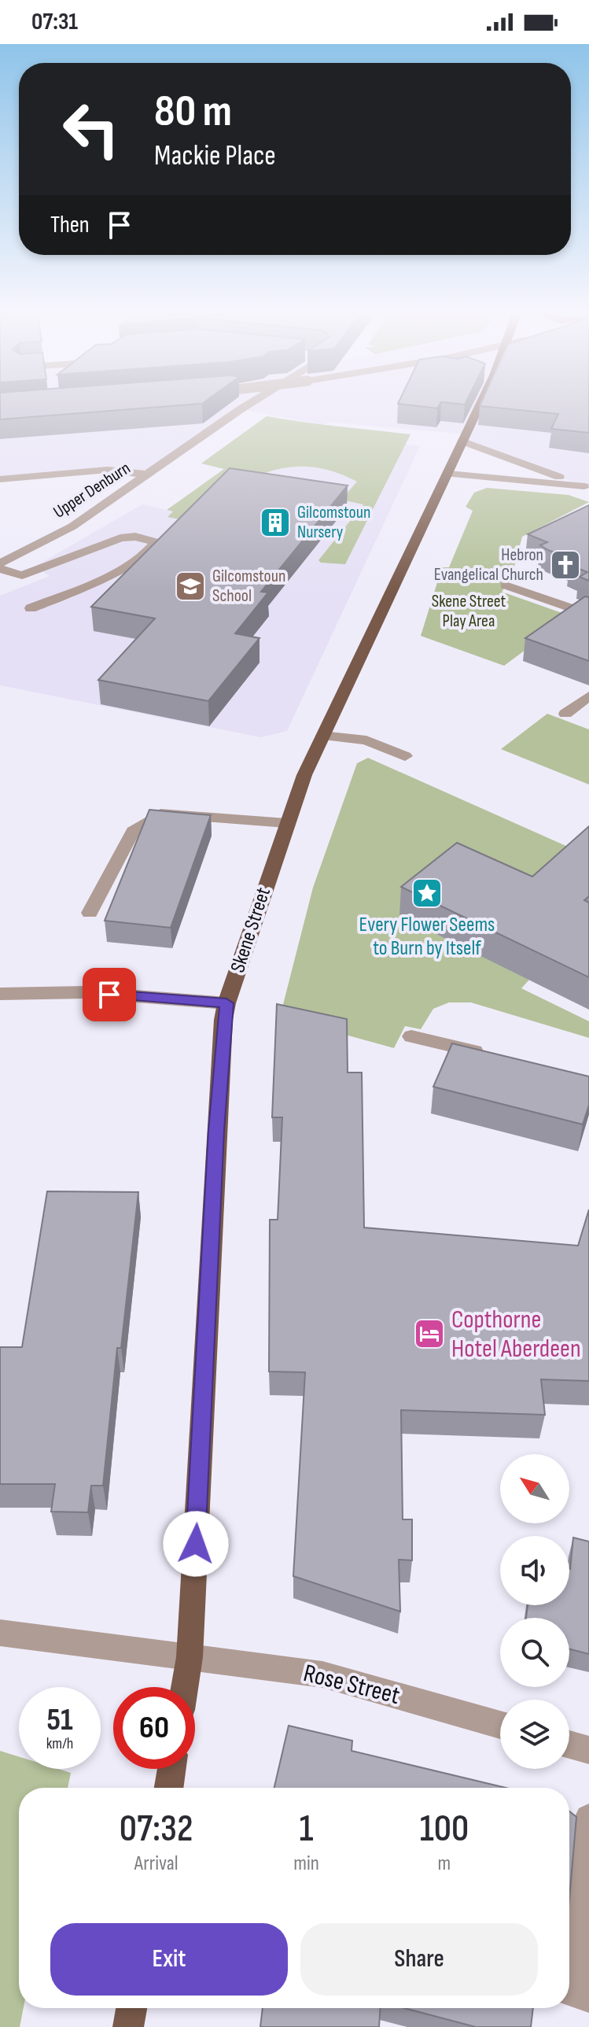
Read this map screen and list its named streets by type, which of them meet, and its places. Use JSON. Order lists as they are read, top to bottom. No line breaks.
{"streets":{"main road":["Skene Street"],"street":["Upper Denburn","Rose Street"]},"crossings":[["Skene Street","Rose Street"]],"parks":["Skene Street Play Area"],"places":{"building":["Gilcomstoun Nursery"],"church":["Hebron Evangelical Church"],"school or university":["Gilcomstoun School"],"place":["Every Flower Seems to Burn by Itself"],"hotel":["Copthorne Hotel Aberdeen"]},"north":"top left","page":{"status":"07:31","turn":["80 m","Mackie Place"],"then":"Then","speed":"51 km/h","limit":"60","eta":["07:32","Arrival","1","min","100","m"],"buttons":["Exit","Share"]}}
